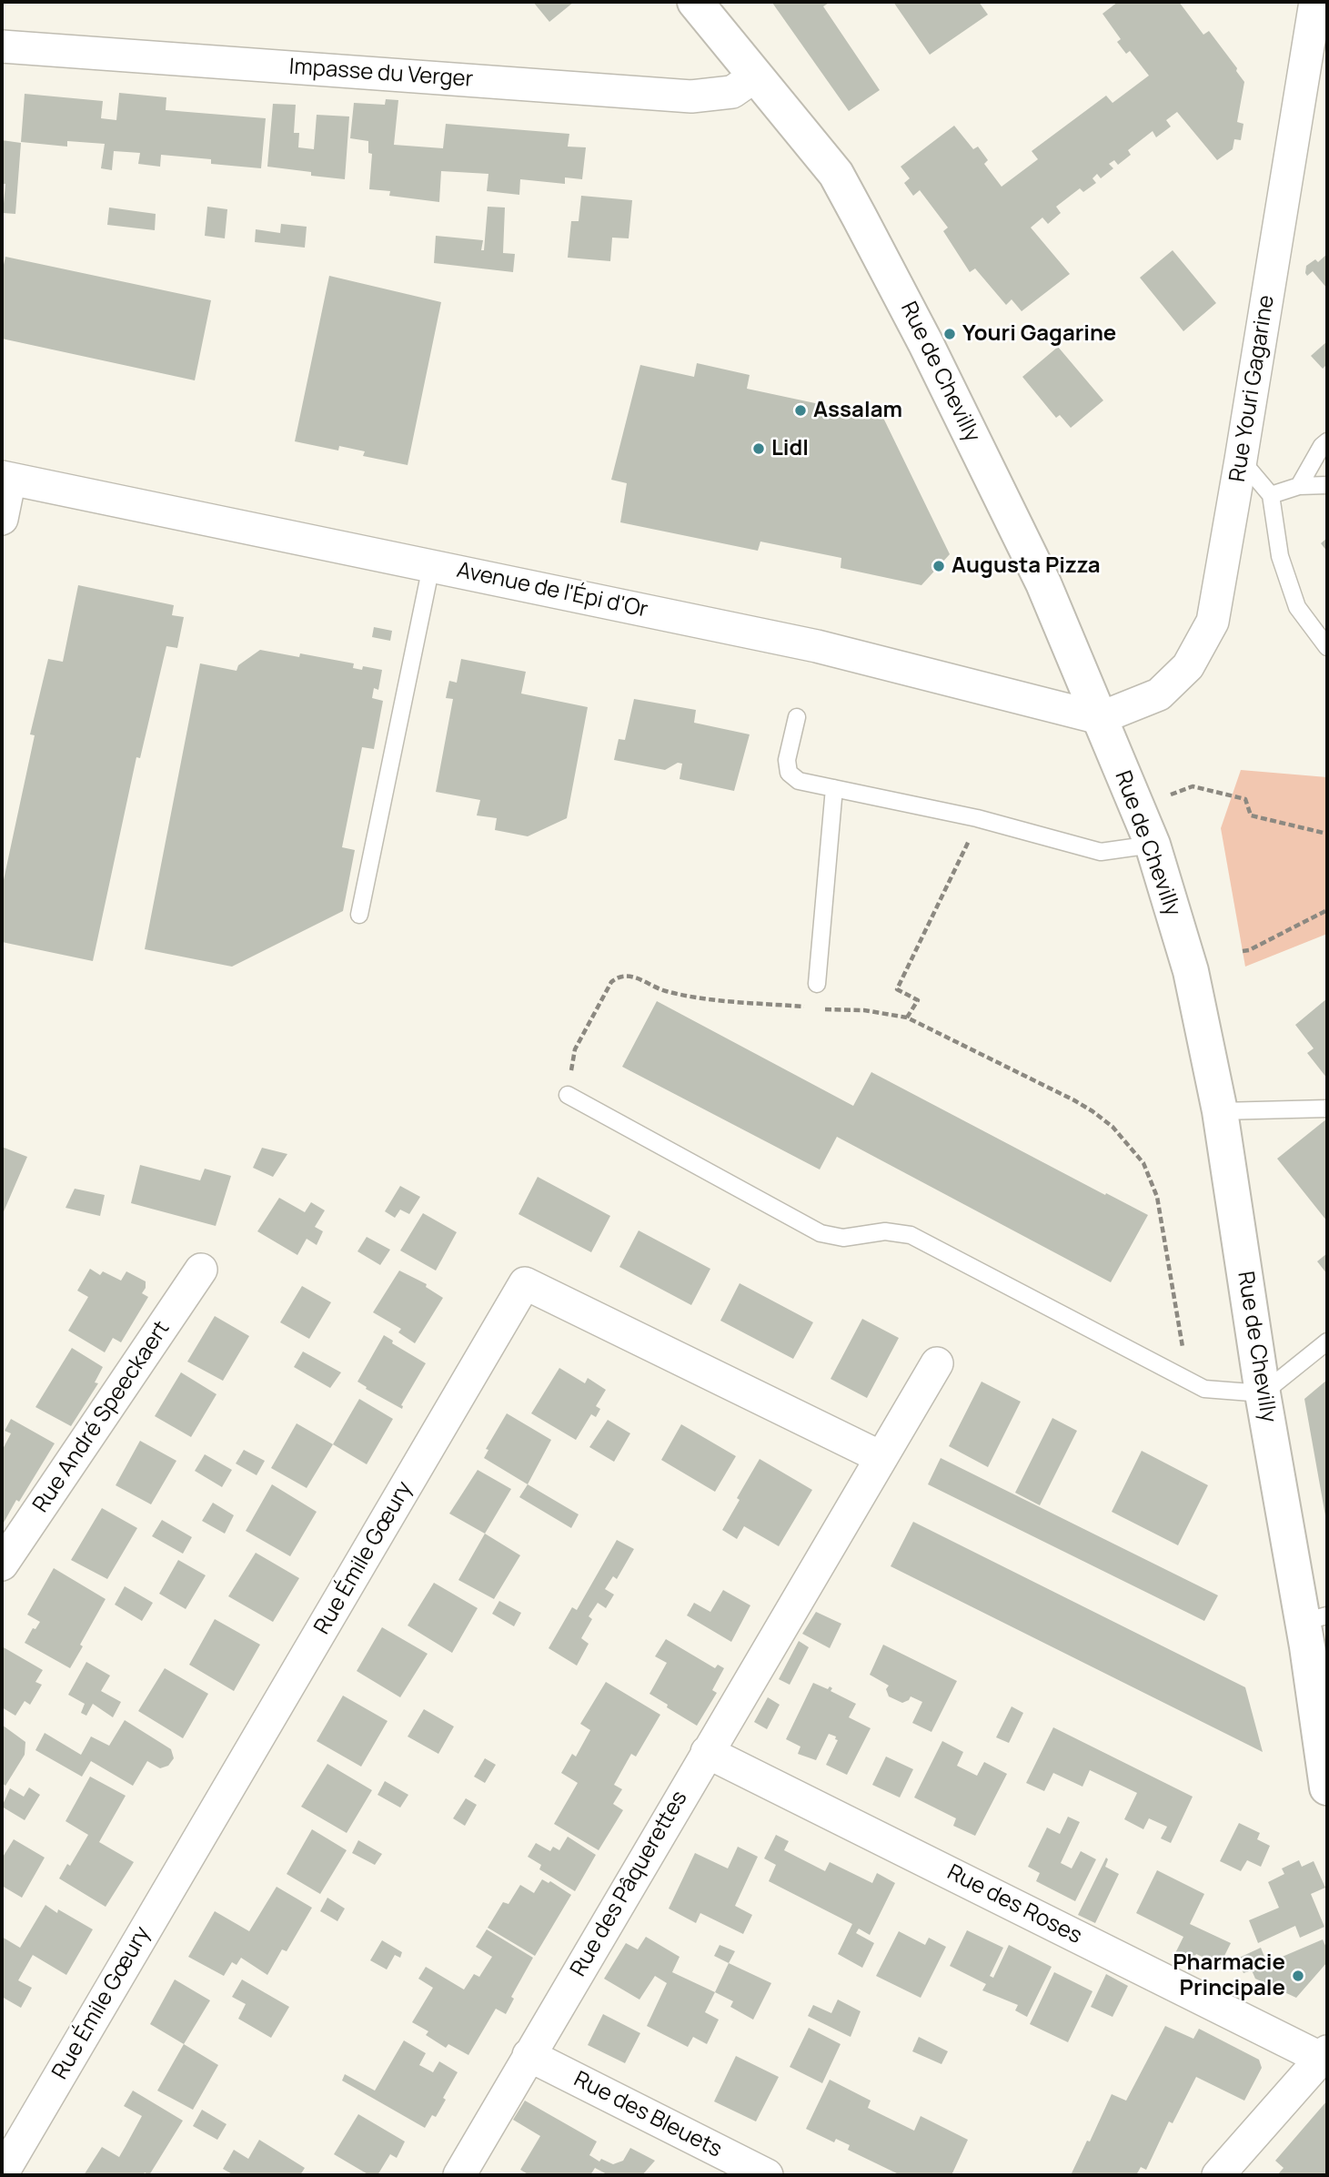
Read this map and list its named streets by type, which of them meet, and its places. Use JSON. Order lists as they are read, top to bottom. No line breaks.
{"streets":{"street":["Impasse du Verger","Rue de Chevilly","Rue Youri Gagarine","Avenue de l'Épi d'Or","Rue André Speeckaert","Rue Émile Gœury","Rue des Pâquerettes","Rue des Roses","Rue des Bleuets"]},"crossings":[["Impasse du Verger","Rue de Chevilly"],["Rue de Chevilly","Rue Youri Gagarine"],["Rue de Chevilly","Avenue de l'Épi d'Or"],["Rue Youri Gagarine","Avenue de l'Épi d'Or"],["Rue Émile Gœury","Rue des Pâquerettes"],["Rue des Pâquerettes","Rue des Roses"],["Rue des Pâquerettes","Rue des Bleuets"]],"places":["Youri Gagarine","Assalam","Lidl","Augusta Pizza","Pharmacie Principale"]}
